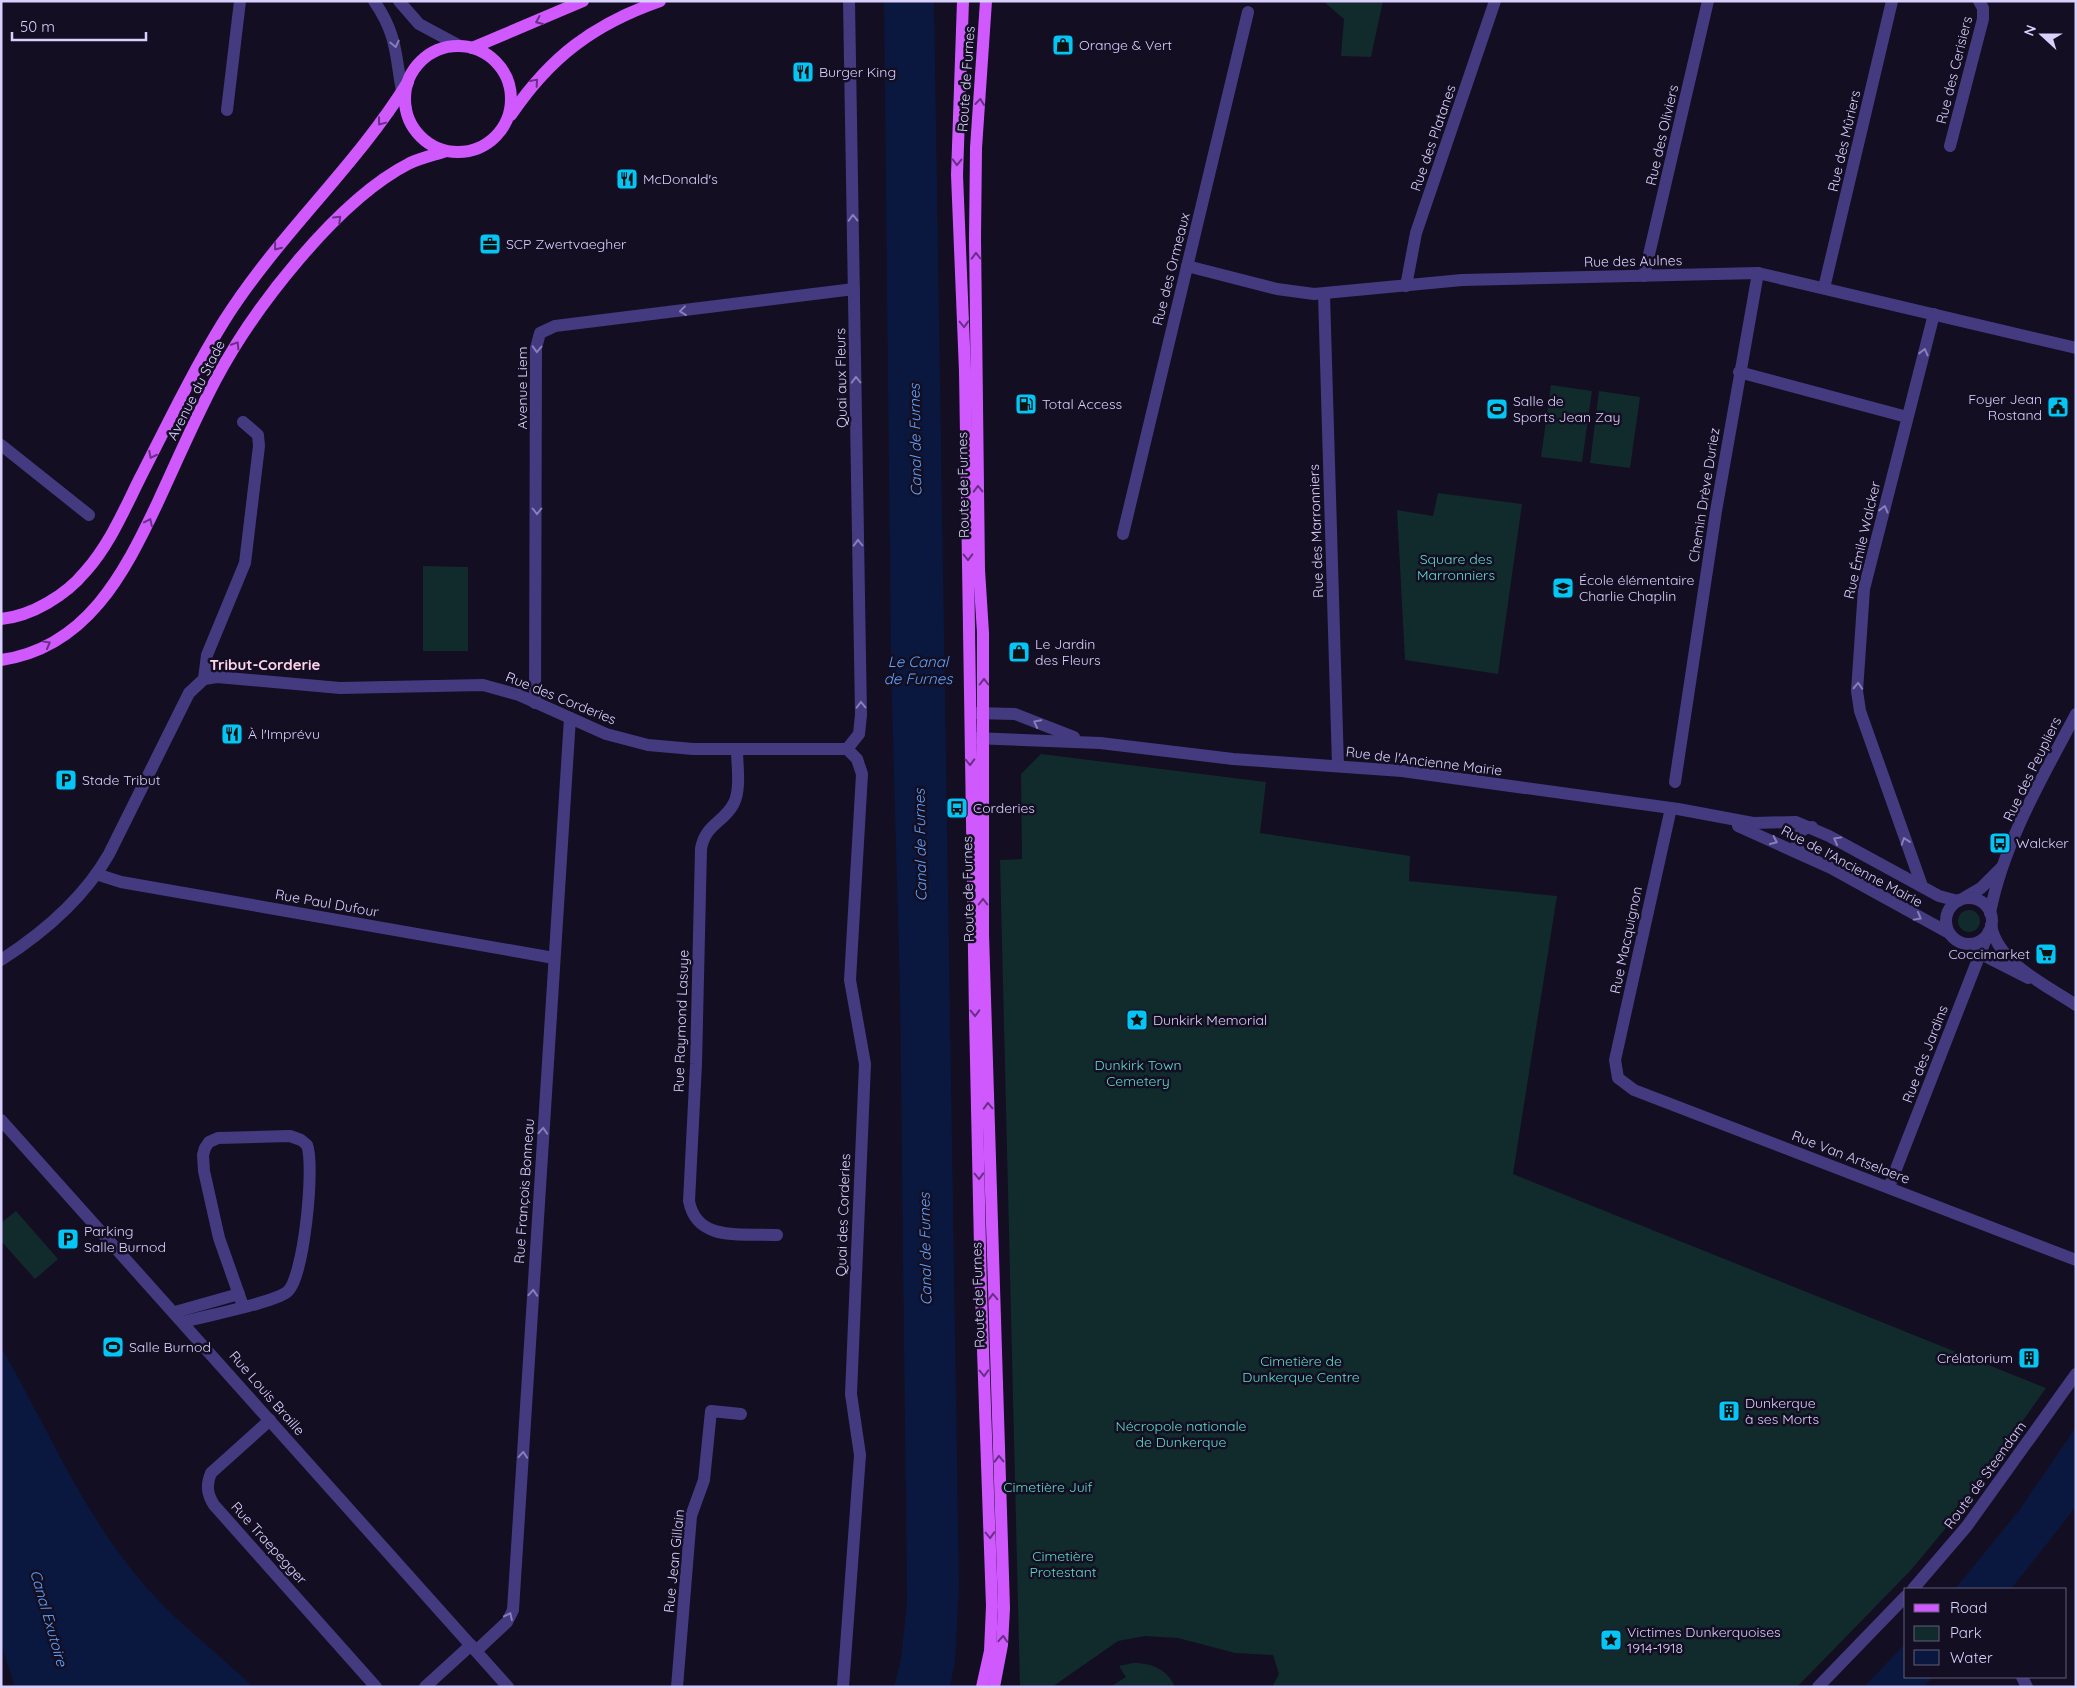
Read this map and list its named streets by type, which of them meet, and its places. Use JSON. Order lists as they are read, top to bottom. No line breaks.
{"streets":{"main road":["Route de Furnes","Avenue du Stade"],"street":["Rue des Cerisiers","Rue des Oliviers","Rue des Platanes","Rue des Mûriers","Rue des Aulnes","Rue des Ormeaux","Quai aux Fleurs","Avenue Liem","Chemin Drève Duriez","Rue des Marronniers","Rue Émile Walcker","Rue des Corderies","Rue de l'Ancienne Mairie","Rue des Peupliers","Rue Paul Dufour","Rue Macquignon","Rue Raymond Lasuye","Rue des Jardins","Rue Van Artselaere","Rue François Bonneau","Quai des Corderies","Rue Louis Braille","Route de Steendam","Rue Traepegger","Rue Jean Gillain"]},"crossings":[["Route de Furnes","Rue de l'Ancienne Mairie"],["Rue des Oliviers","Rue des Aulnes"],["Rue des Platanes","Rue des Aulnes"],["Rue des Mûriers","Rue des Aulnes"],["Rue des Aulnes","Rue des Ormeaux"],["Rue des Aulnes","Chemin Drève Duriez"],["Rue des Aulnes","Rue des Marronniers"],["Rue des Aulnes","Rue Émile Walcker"],["Quai aux Fleurs","Avenue Liem"],["Quai aux Fleurs","Rue des Corderies"],["Quai aux Fleurs","Quai des Corderies"],["Avenue Liem","Rue des Corderies"],["Rue des Marronniers","Rue de l'Ancienne Mairie"],["Rue Émile Walcker","Rue de l'Ancienne Mairie"],["Rue des Corderies","Rue Raymond Lasuye"],["Rue des Corderies","Rue François Bonneau"],["Rue des Corderies","Quai des Corderies"],["Rue de l'Ancienne Mairie","Rue des Peupliers"],["Rue de l'Ancienne Mairie","Rue Macquignon"],["Rue de l'Ancienne Mairie","Rue des Jardins"],["Rue des Peupliers","Rue des Jardins"],["Rue Paul Dufour","Rue François Bonneau"],["Rue Macquignon","Rue Van Artselaere"],["Rue des Jardins","Rue Van Artselaere"],["Rue François Bonneau","Rue Louis Braille"],["Rue Louis Braille","Rue Traepegger"]],"one_way":["Quai aux Fleurs","Rue Émile Walcker","Rue François Bonneau"],"districts":["Tribut-Corderie"],"water":["Canal de Furnes","Le Canal de Furnes","Canal Exutoire"],"parks":["Square des Marronniers","Dunkirk Town Cemetery","Cimetière de Dunkerque Centre","Nécropole nationale de Dunkerque","Cimetière Juif","Cimetière Protestant"],"places":{"shop":["Orange & Vert","Le Jardin des Fleurs"],"restaurant":["Burger King","McDonald's","À l'Imprévu"],"office":["SCP Zwertvaegher"],"fuel station":["Total Access"],"public building":["Foyer Jean Rostand"],"sports":["Salle de Sports Jean Zay","Salle Burnod"],"school or university":["École élémentaire Charlie Chaplin"],"parking":["Stade Tribut","Parking Salle Burnod"],"bus stop":["Corderies","Walcker"],"supermarket":["Coccimarket"],"place":["Dunkirk Memorial","Victimes Dunkerquoises 1914-1918"],"building":["Crélatorium","Dunkerque à ses Morts"]},"legend":["Road","Park","Water"],"scale_bar":"50 m","north":"left"}
